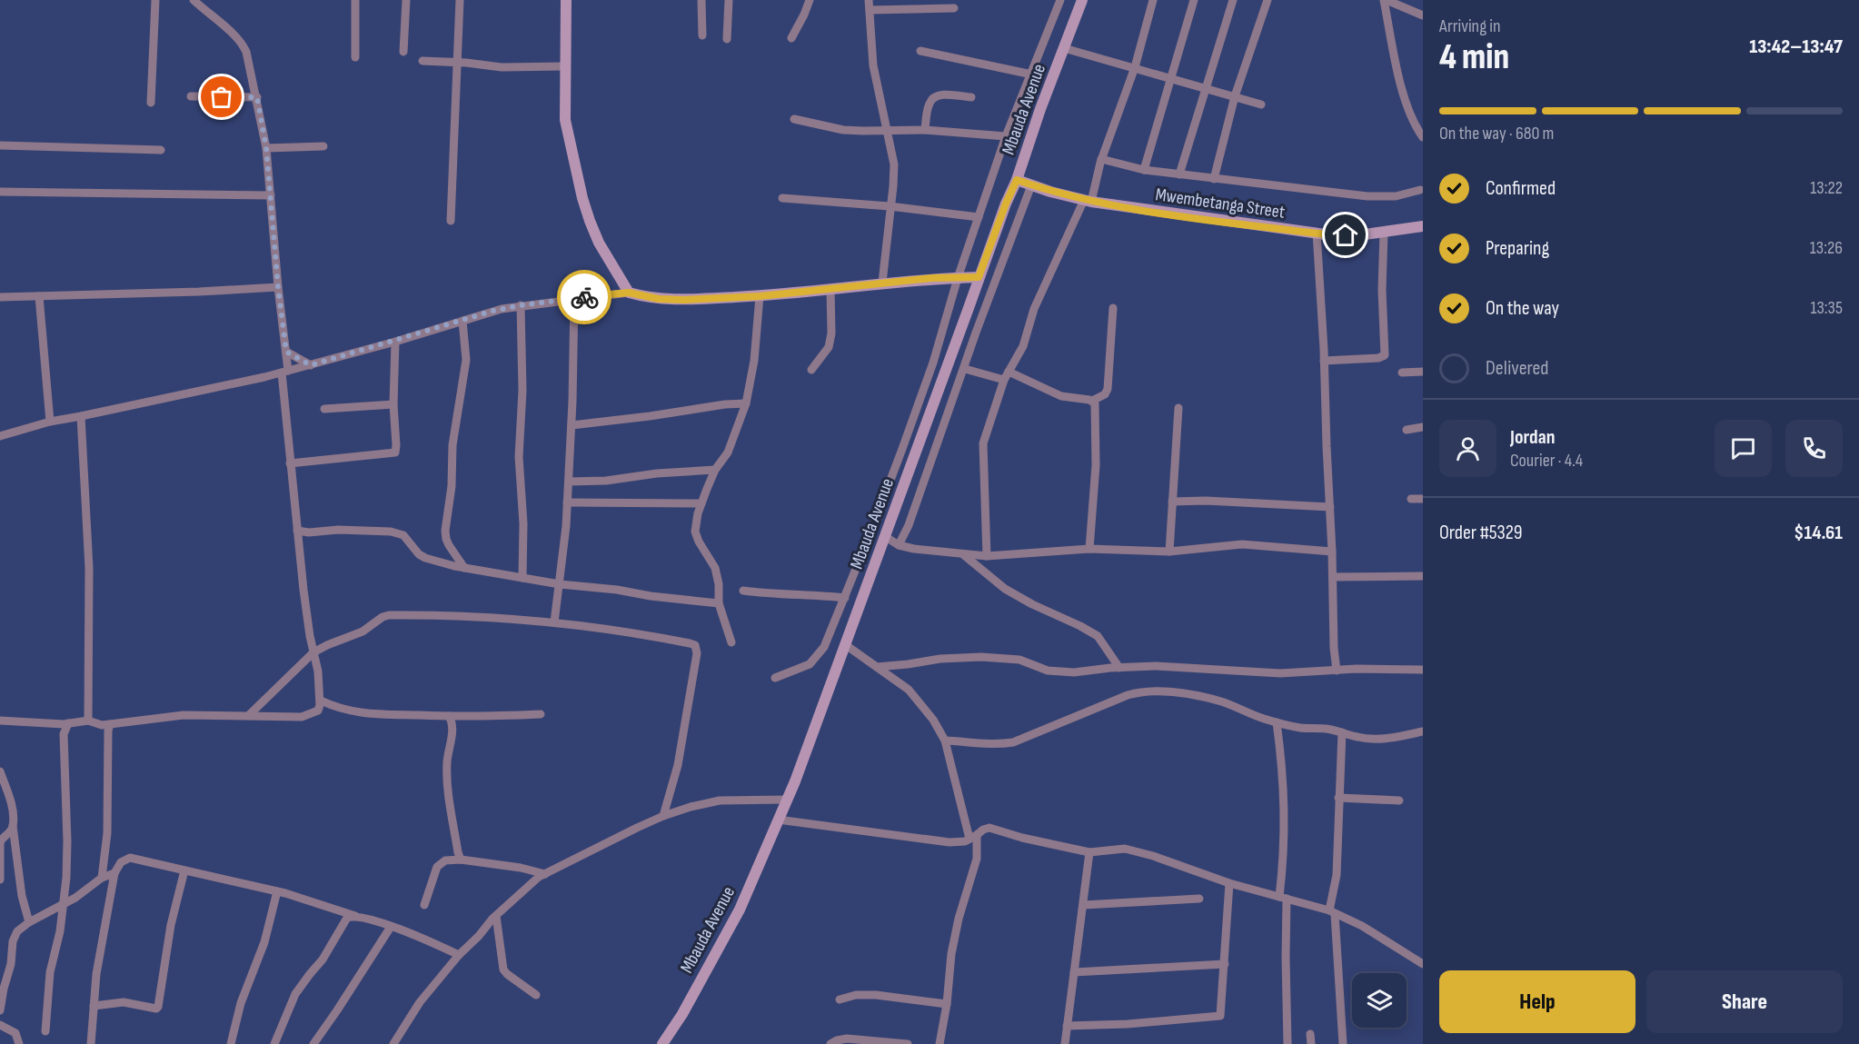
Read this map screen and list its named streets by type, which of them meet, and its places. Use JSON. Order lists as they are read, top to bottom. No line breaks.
{"streets":{"street":["Mbauda Avenue","Mwembetanga Street"]},"crossings":[["Mbauda Avenue","Mwembetanga Street"]],"page":{"heading":["4 min","Arriving in","13:42–13:47"],"panel":["Jordan","Courier · 4.4","Order #5329","$14.61"],"bar":"On the way · 680 m","list":[["Confirmed","13:22"],["Preparing","13:26"],["On the way","13:35"],"Delivered"],"buttons":["Help","Share"]}}
